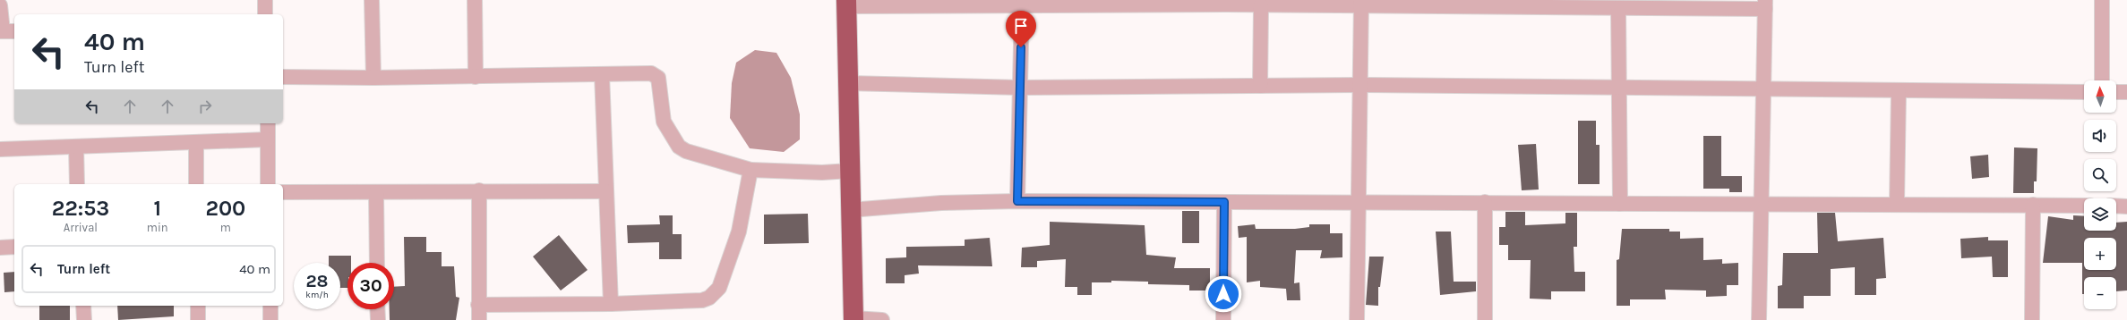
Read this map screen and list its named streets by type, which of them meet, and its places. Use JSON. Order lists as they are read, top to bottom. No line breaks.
{"north":"top","page":{"turn":["40 m","Turn left"],"map_buttons":["+","−"],"eta":["22:53","Arrival","1","min","200","m"],"list":[{"name":"Turn left","value":"40 m"}],"speed":"28 km/h","limit":"30"}}
